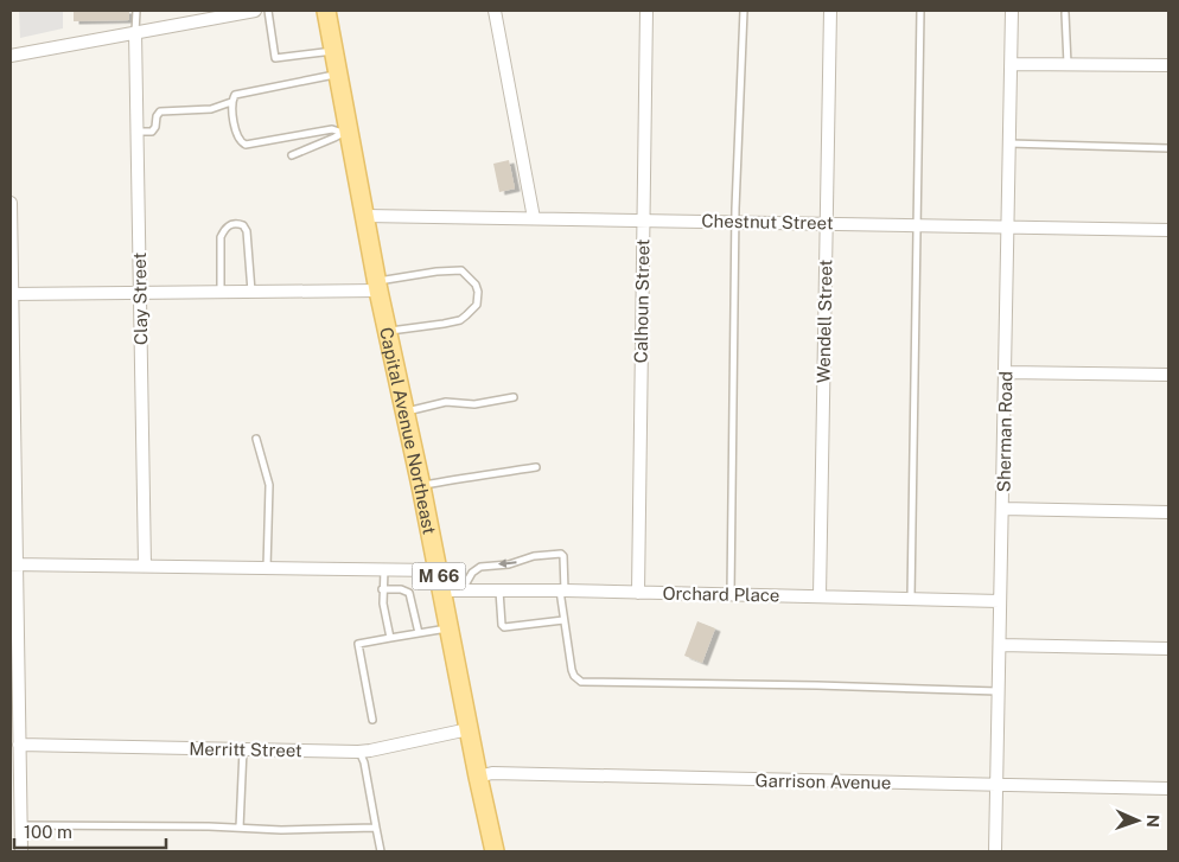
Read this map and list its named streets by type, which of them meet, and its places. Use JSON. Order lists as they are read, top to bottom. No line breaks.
{"streets":{"main road":["Capital Avenue Northeast","M 66"],"street":["Chestnut Street","Clay Street","Calhoun Street","Wendell Street","Sherman Road","Orchard Place","Merritt Street","Garrison Avenue"]},"crossings":[["Chestnut Street","Calhoun Street"],["Chestnut Street","Wendell Street"],["Chestnut Street","Capital Avenue Northeast"],["Chestnut Street","Sherman Road"],["Calhoun Street","Orchard Place"],["Wendell Street","Orchard Place"],["Capital Avenue Northeast","Orchard Place"],["Capital Avenue Northeast","Merritt Street"],["Capital Avenue Northeast","Garrison Avenue"],["Sherman Road","Orchard Place"],["Sherman Road","Garrison Avenue"]],"scale_bar":"100 m","north":"right"}
